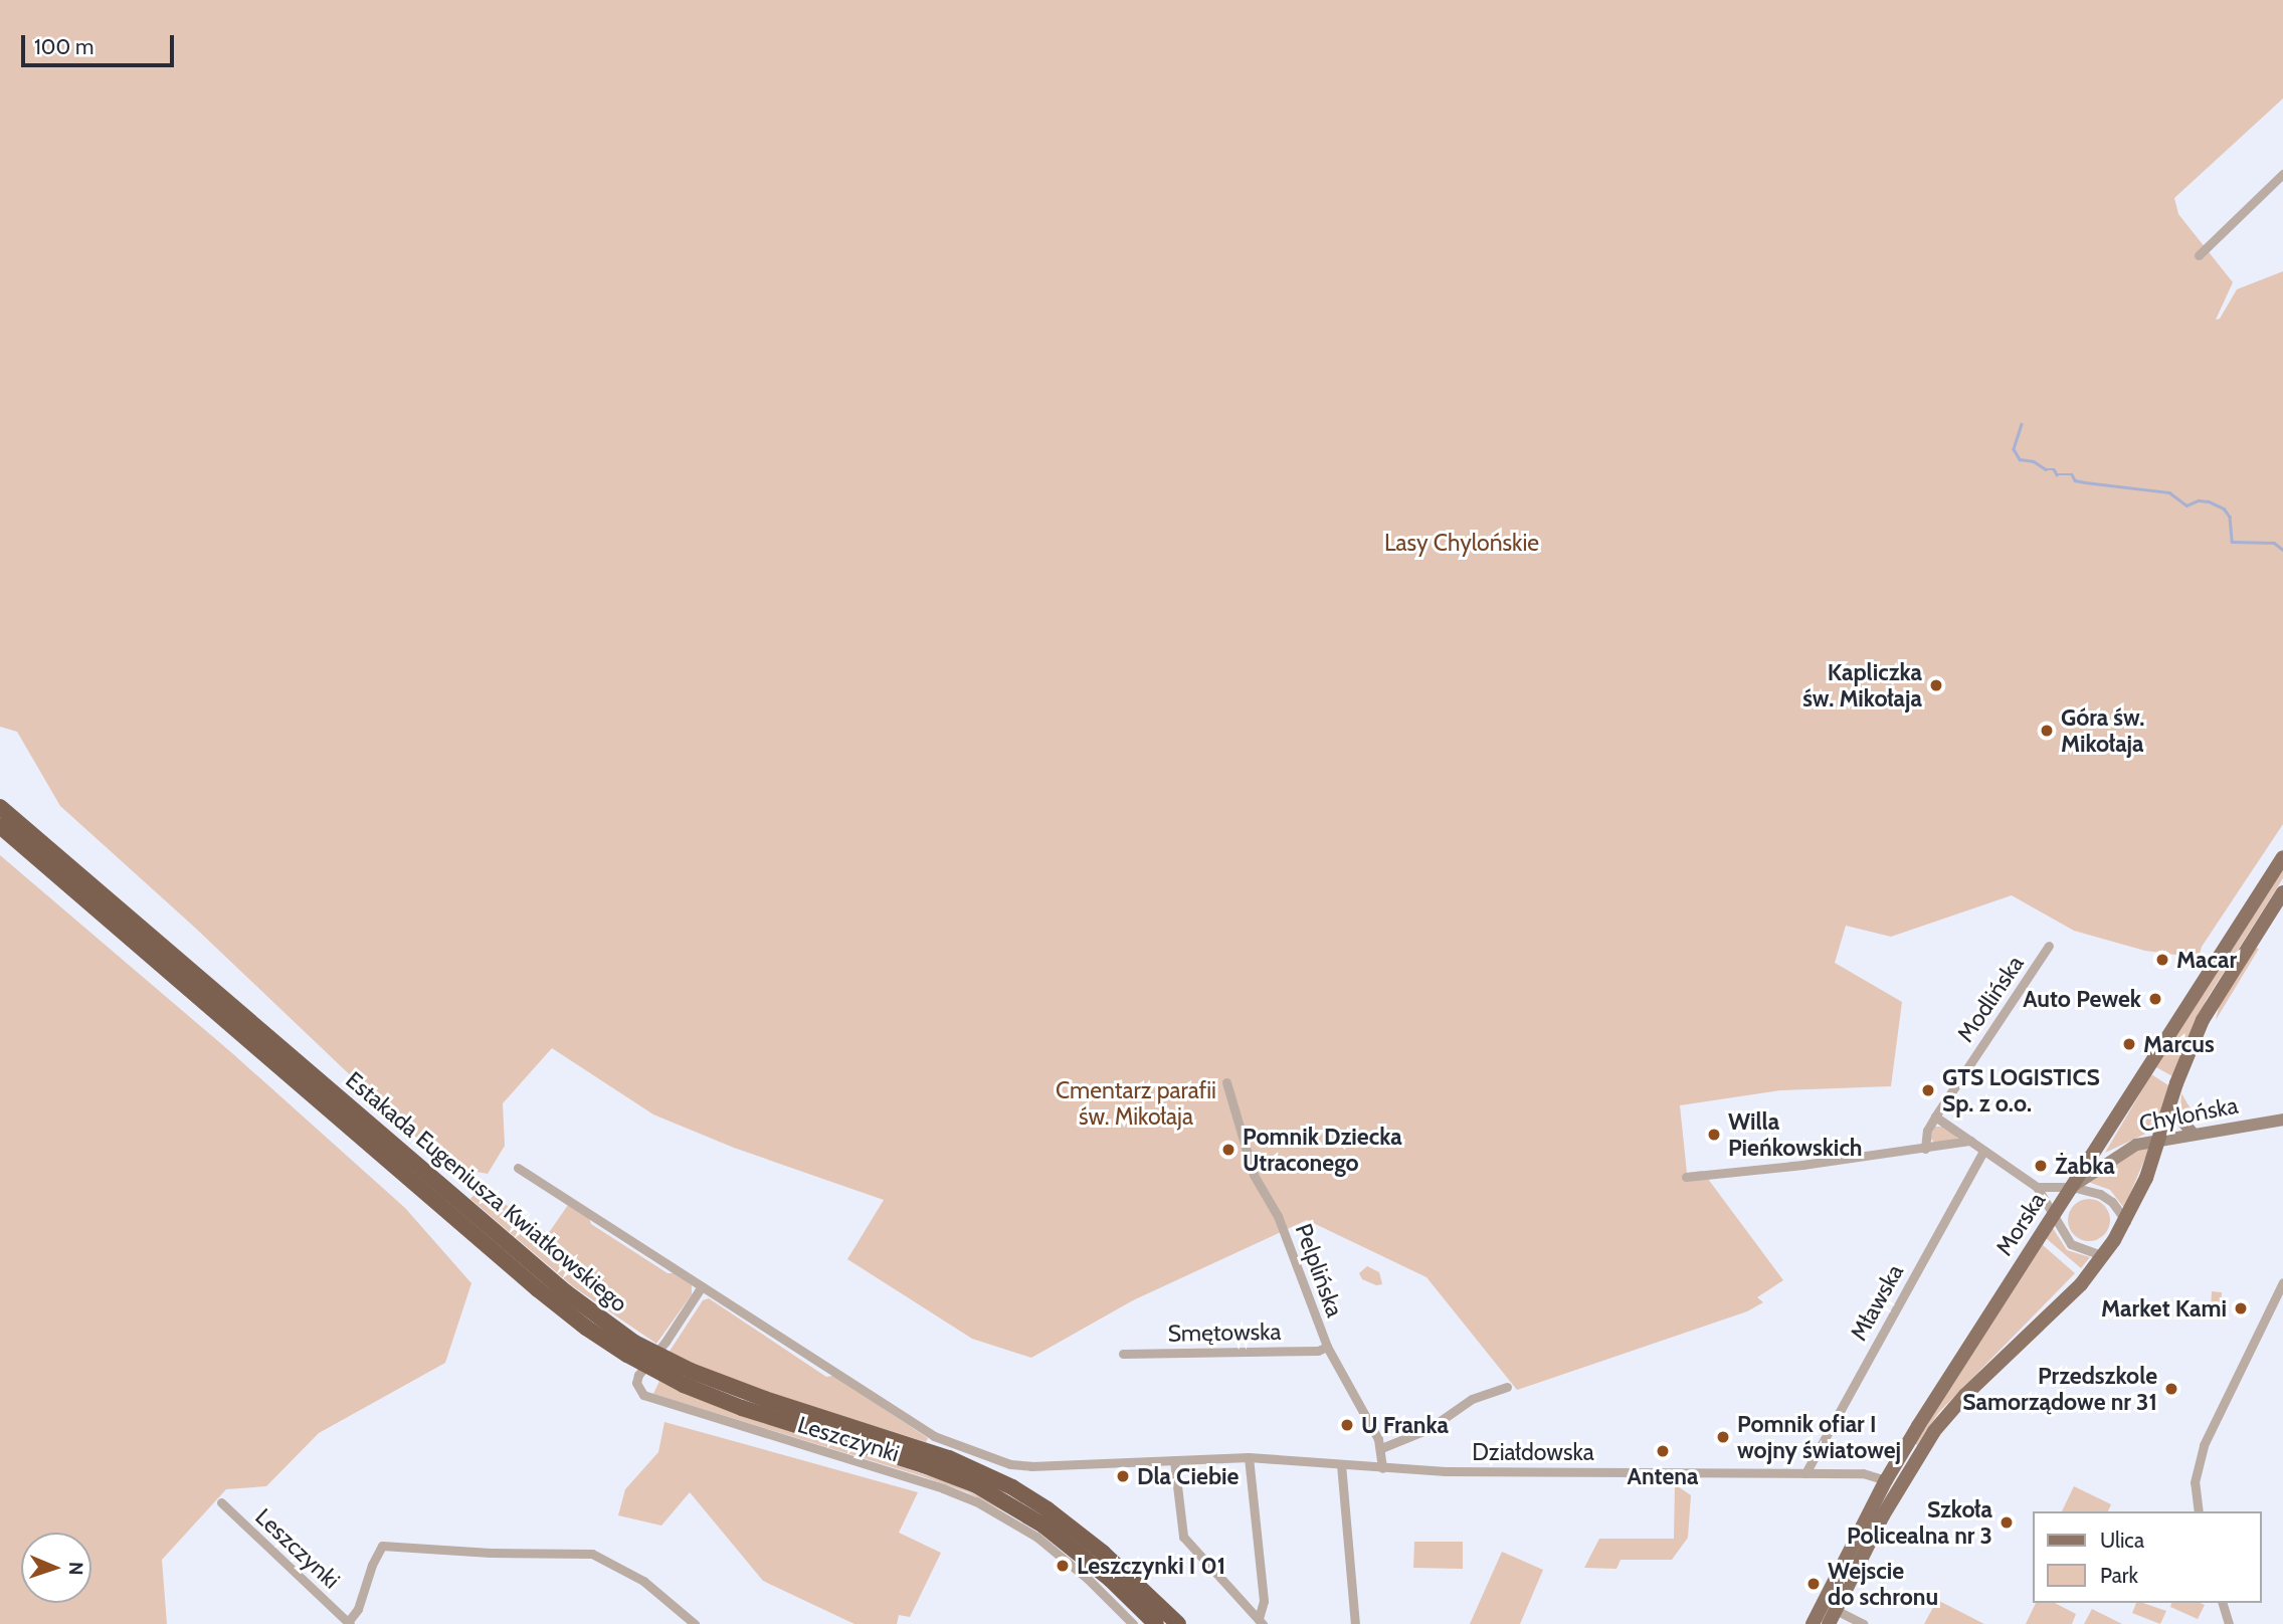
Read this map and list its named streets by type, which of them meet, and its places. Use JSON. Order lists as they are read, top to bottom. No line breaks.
{"streets":{"highway":["Estakada Eugeniusza Kwiatkowskiego"],"main road":["Morska"],"street":["Modlińska","Chylońska","Pelplińska","Mławska","Smętowska","Leszczynki","Działdowska"]},"crossings":[["Chylońska","Morska"],["Morska","Działdowska"],["Pelplińska","Smętowska"],["Pelplińska","Działdowska"],["Mławska","Działdowska"],["Leszczynki","Działdowska"]],"parks":["Lasy Chylońskie","Cmentarz parafii św. Mikołaja"],"places":["Kapliczka św. Mikołaja","Góra św. Mikołaja","Macar","Auto Pewek","Marcus","GTS LOGISTICS Sp. z o.o.","Willa Pieńkowskich","Pomnik Dziecka Utraconego","Żabka","Market Kami","Przedszkole Samorządowe nr 31","U Franka","Pomnik ofiar I wojny światowej","Antena","Dla Ciebie","Szkoła Policealna nr 3","Leszczynki I 01","Wejscie do schronu"],"legend":["Ulica","Park"],"scale_bar":"100 m","north":"right"}
